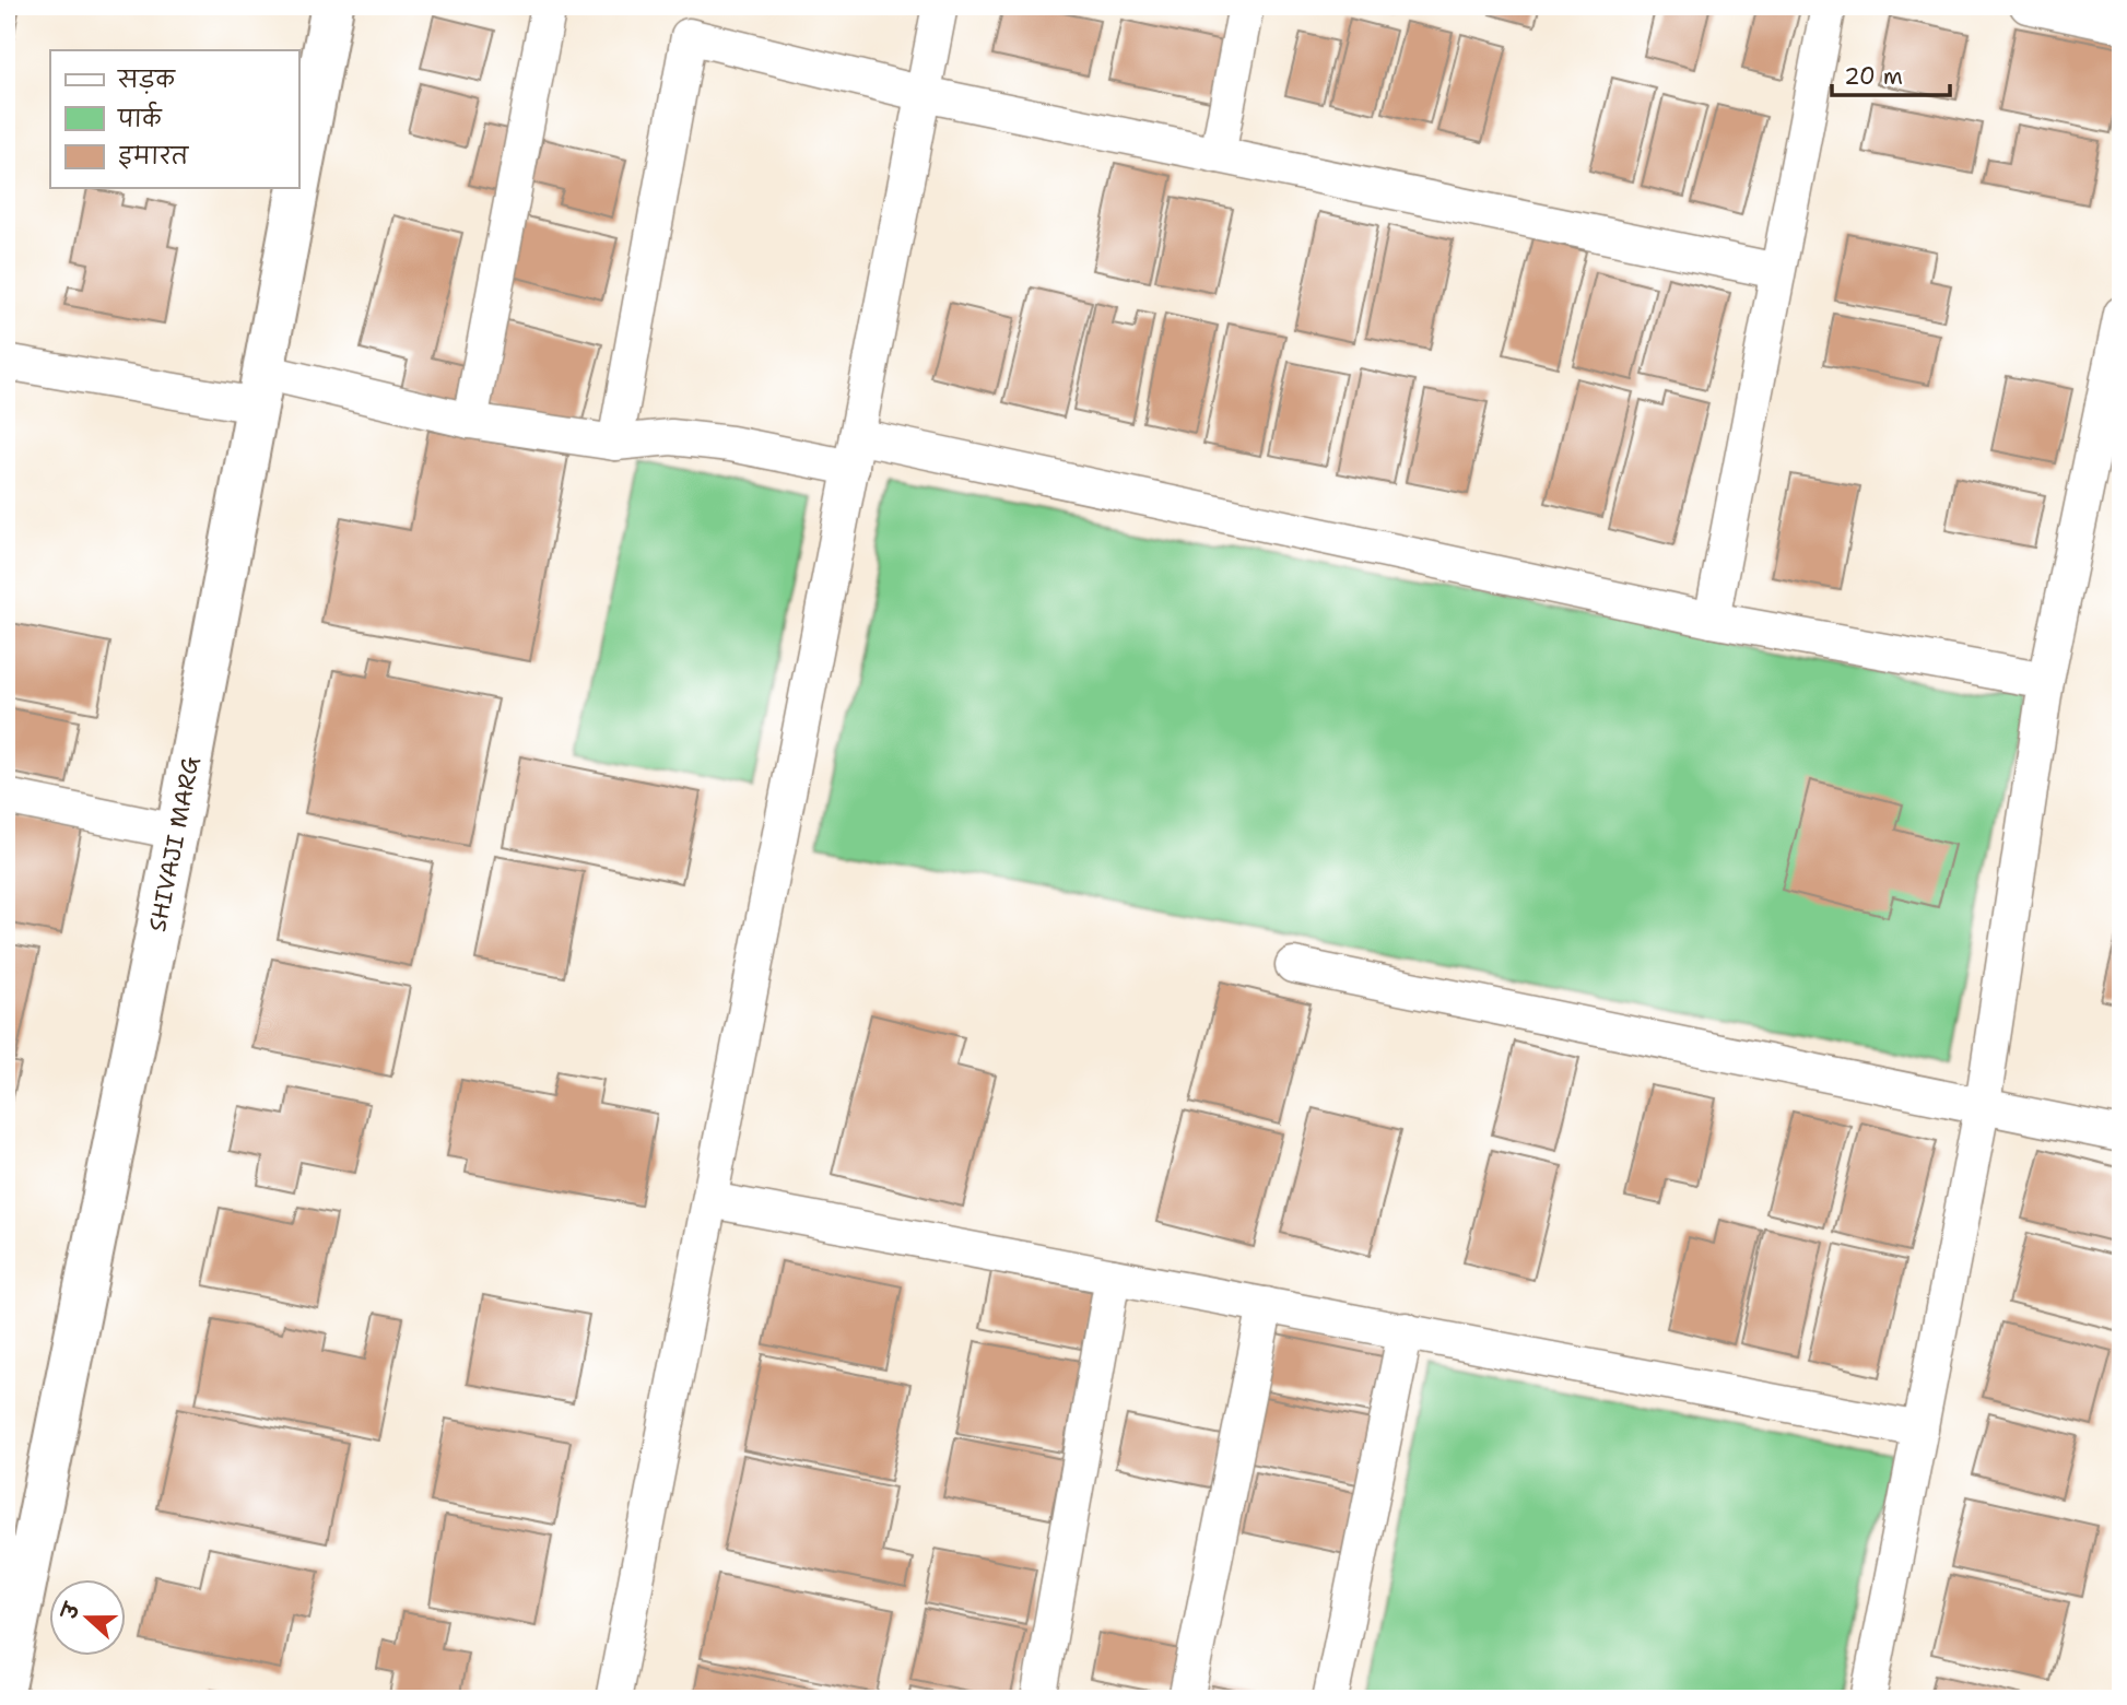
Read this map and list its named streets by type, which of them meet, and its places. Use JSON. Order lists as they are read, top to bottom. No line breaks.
{"streets":{"street":["SHIVAJI MARG"]},"legend":["सड़क","पार्क","इमारत"],"scale_bar":"20 m","north":"left"}
